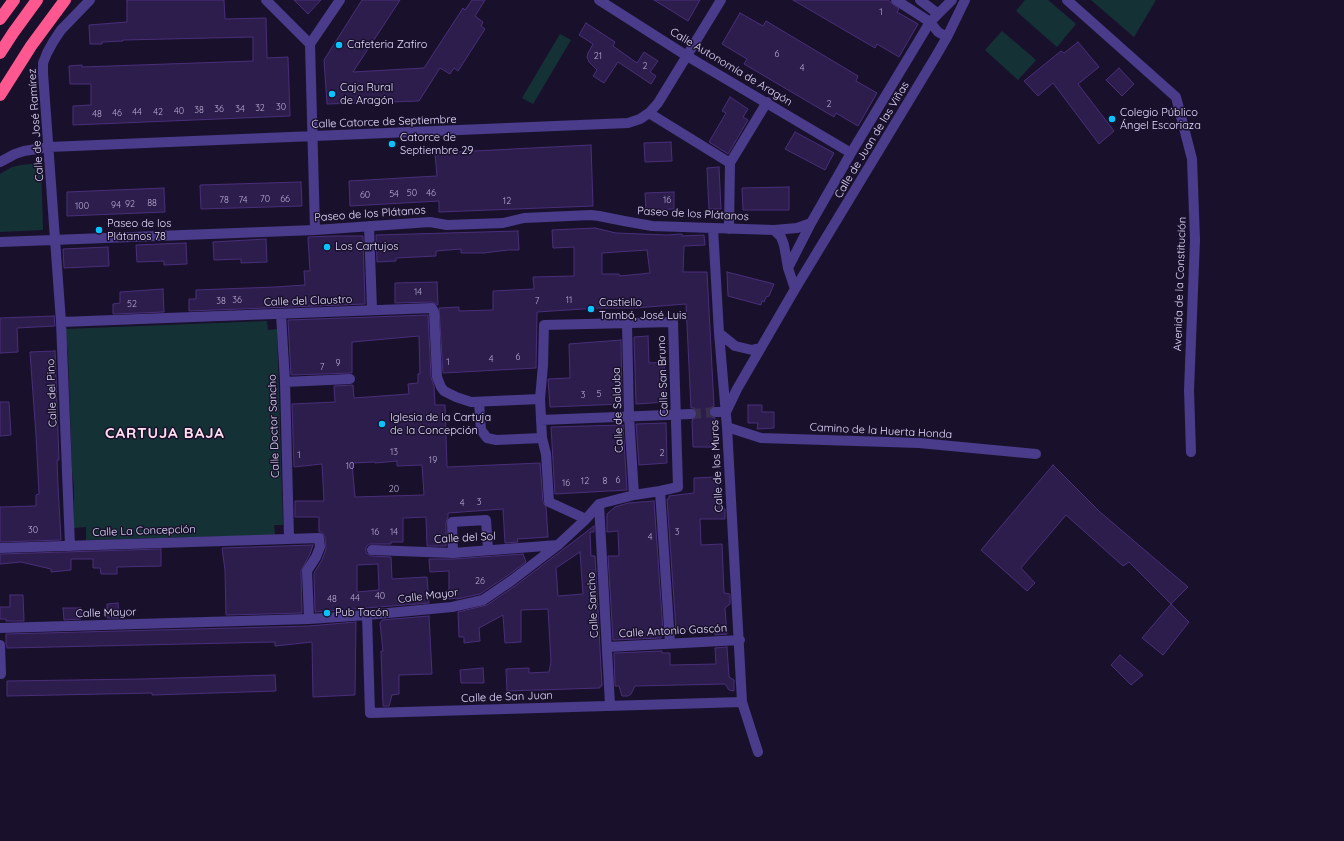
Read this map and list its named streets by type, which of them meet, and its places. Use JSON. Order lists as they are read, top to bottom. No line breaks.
{"streets":{"street":["Calle Autonomía de Aragón","Calle Catorce de Septiembre","Calle de José Ramírez","Calle de Juan de las Viñas","Paseo de los Plátanos","Avenida de la Constitución","Calle del Claustro","Calle San Bruno","Calle del Pino","Calle de Salduba","Calle Doctor Sancho","Camino de la Huerta Honda","Calle de los Muros","Calle La Concepción","Calle del Sol","Calle Mayor","Calle Sancho","Calle Antonio Gascón","Calle de San Juan"]},"crossings":[["Calle Autonomía de Aragón","Calle Catorce de Septiembre"],["Calle Autonomía de Aragón","Calle de Juan de las Viñas"],["Calle Catorce de Septiembre","Calle de José Ramírez"],["Calle de José Ramírez","Paseo de los Plátanos"],["Calle de José Ramírez","Calle del Pino"],["Calle de Juan de las Viñas","Paseo de los Plátanos"],["Calle de Juan de las Viñas","Calle de los Muros"],["Paseo de los Plátanos","Calle del Pino"],["Paseo de los Plátanos","Calle de los Muros"],["Calle del Claustro","Calle del Pino"],["Calle del Claustro","Calle Doctor Sancho"],["Calle San Bruno","Calle de Salduba"],["Calle del Pino","Calle La Concepción"],["Calle Doctor Sancho","Calle La Concepción"],["Camino de la Huerta Honda","Calle de los Muros"],["Calle de los Muros","Calle Antonio Gascón"],["Calle de los Muros","Calle de San Juan"],["Calle La Concepción","Calle Mayor"],["Calle del Sol","Calle Mayor"],["Calle Mayor","Calle Sancho"],["Calle Mayor","Calle de San Juan"],["Calle Sancho","Calle Antonio Gascón"],["Calle Sancho","Calle de San Juan"]],"districts":["CARTUJA BAJA"],"places":["Cafeteria Zafiro","Caja Rural de Aragón","Colegio Público Ángel Escoriaza","Catorce de Septiembre 29","Paseo de los Plátanos 78","Los Cartujos","Castiello Tambó, José Luis","Iglesia de la Cartuja de la Concepción","Pub Tacón"],"house_numbers":["1","6","21","2","4","2","30","32","36","34","38","40","44","42","46","48","50","46","54","60","70","66","78","74","16","12","88","92","94","100","14","36","11","38","7","52","6","4","1","9","7","5","3","13","2","1","19","10","6","12","8","16","20","3","4","30","16","14","3","4","26","40","44","48"]}
